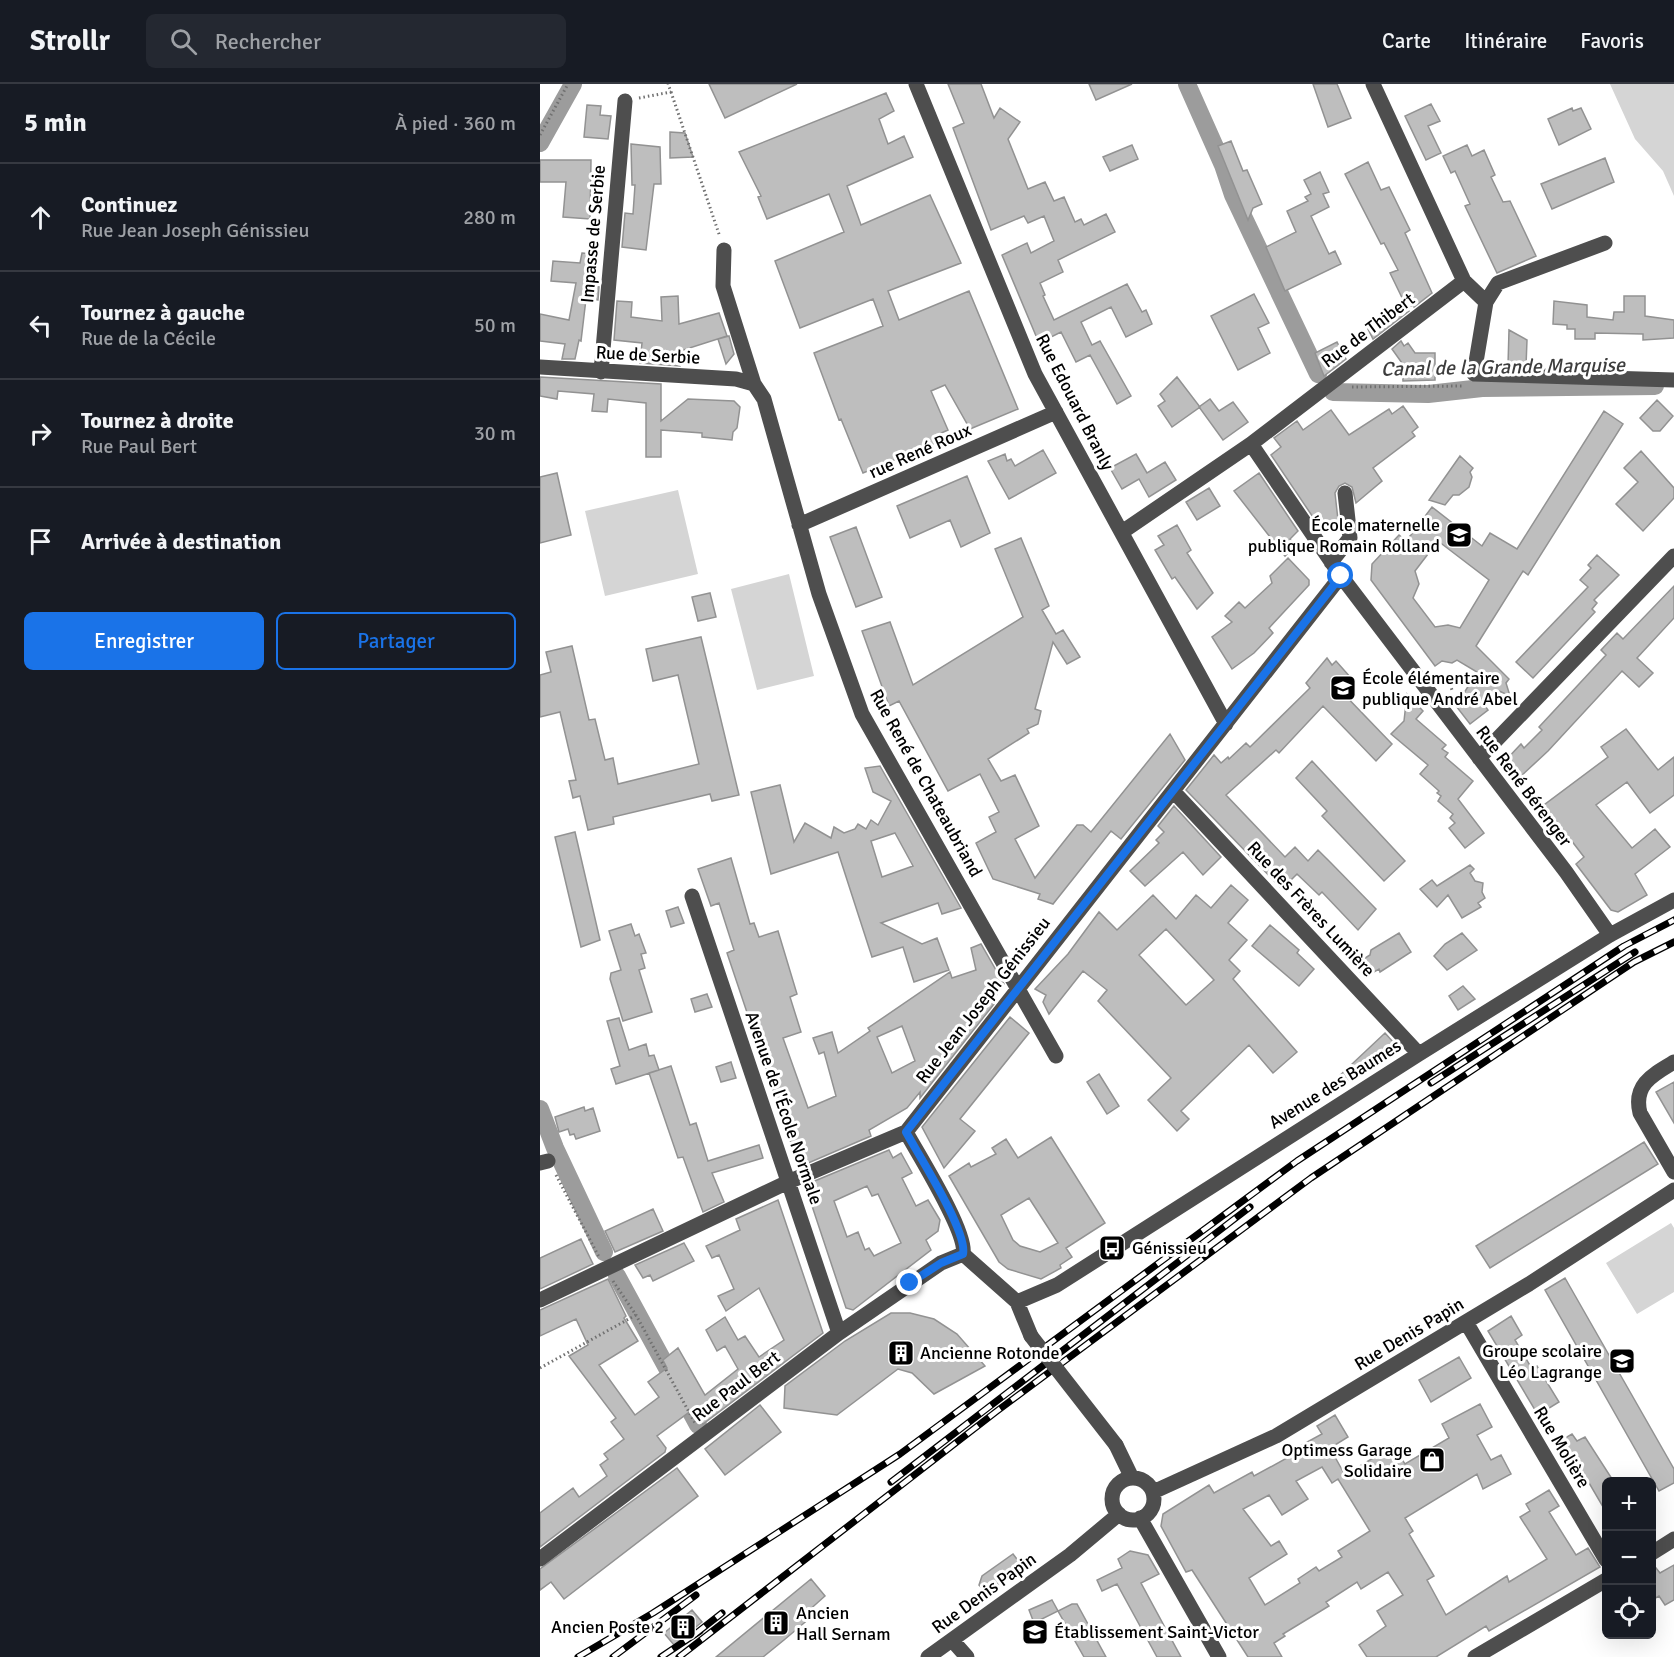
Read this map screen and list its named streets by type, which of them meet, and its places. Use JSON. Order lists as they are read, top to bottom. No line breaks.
{"streets":{"street":["Impasse de Serbie","Rue de Thibert","Rue de Serbie","Rue Edouard Branly","rue René Roux","Rue René de Chateaubriand","Rue René Bérenger","Rue des Frères Lumière","Rue Jean Joseph Génissieu","Avenue des Baumes","Avenue de l'École Normale","Rue Denis Papin","Rue Paul Bert","Rue Molière"]},"crossings":[["Impasse de Serbie","Rue de Serbie"],["Rue de Thibert","Rue Edouard Branly"],["Rue de Serbie","Rue René de Chateaubriand"],["Rue Edouard Branly","rue René Roux"],["Rue Edouard Branly","Rue Jean Joseph Génissieu"],["rue René Roux","Rue René de Chateaubriand"],["Rue René de Chateaubriand","Rue Jean Joseph Génissieu"],["Rue René Bérenger","Rue Jean Joseph Génissieu"],["Rue René Bérenger","Avenue des Baumes"],["Rue des Frères Lumière","Rue Jean Joseph Génissieu"],["Rue des Frères Lumière","Avenue des Baumes"],["Rue Jean Joseph Génissieu","Avenue de l'École Normale"],["Avenue de l'École Normale","Rue Paul Bert"],["Rue Denis Papin","Rue Molière"]],"water":["Canal de la Grande Marquise"],"places":{"school or university":["École maternelle publique Romain Rolland","École élémentaire publique André Abel","Groupe scolaire Léo Lagrange","Établissement Saint-Victor"],"bus stop":["Génissieu"],"building":["Ancienne Rotonde","Ancien Hall Sernam","Ancien Poste 2"],"shop":["Optimess Garage Solidaire"]},"page":{"header":"Strollr","search":"Rechercher","nav":["Carte","Itinéraire","Favoris"],"heading":["5 min","À pied · 360 m"],"list":[["Continuez","Rue Jean Joseph Génissieu","280 m"],["Tournez à gauche","Rue de la Cécile","50 m"],["Tournez à droite","Rue Paul Bert","30 m"],"Arrivée à destination"],"buttons":["Enregistrer","Partager"],"map_buttons":["+","−"]}}
